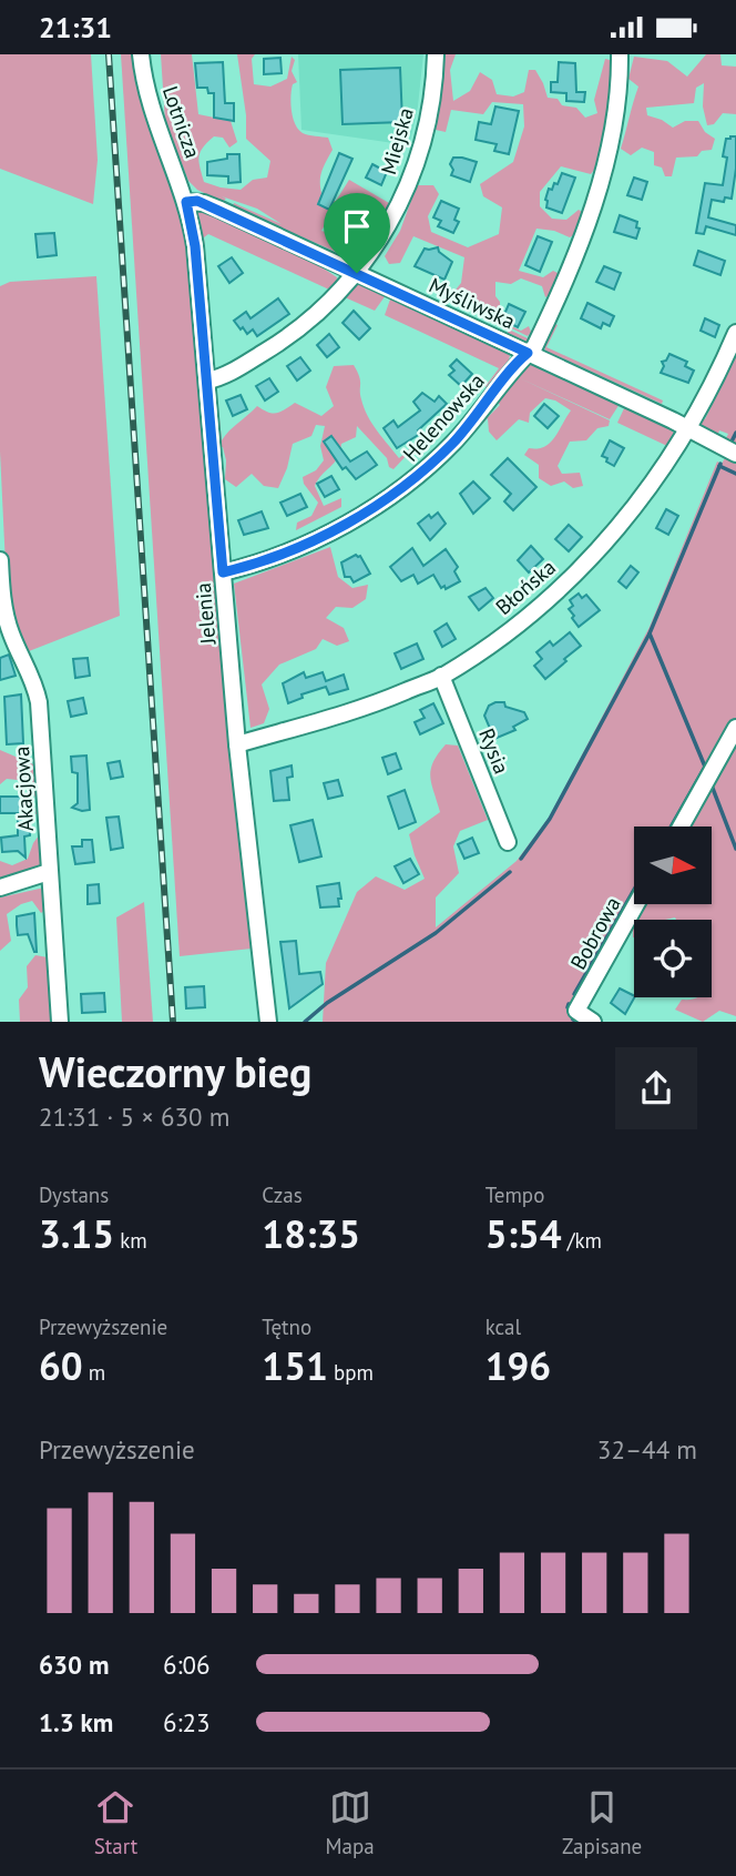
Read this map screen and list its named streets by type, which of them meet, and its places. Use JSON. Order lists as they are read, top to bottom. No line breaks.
{"streets":{"street":["Lotnicza","Miejska","Myśliwska","Helenowska","Błońska","Jelenia","Rysia","Akacjowa","Bobrowa"]},"crossings":[["Lotnicza","Myśliwska"],["Lotnicza","Jelenia"],["Miejska","Myśliwska"],["Miejska","Jelenia"],["Myśliwska","Helenowska"],["Myśliwska","Błońska"],["Myśliwska","Jelenia"],["Helenowska","Jelenia"],["Błońska","Jelenia"],["Błońska","Rysia"]],"north":"right","page":{"status":"21:31","heading":["Wieczorny bieg","21:31 · 5 × 630 m"],"stats":[["Dystans","3.15 km"],["Czas","18:35"],["Tempo","5:54 /km"],["Przewyższenie","60 m"],["Tętno","151 bpm"],["kcal","196"]],"chart":["Przewyższenie","32–44 m"],"list":[{"name":"630 m","note":"6:06"},{"name":"1.3 km","note":"6:23"}],"tabs":["Start","Mapa","Zapisane"]}}
